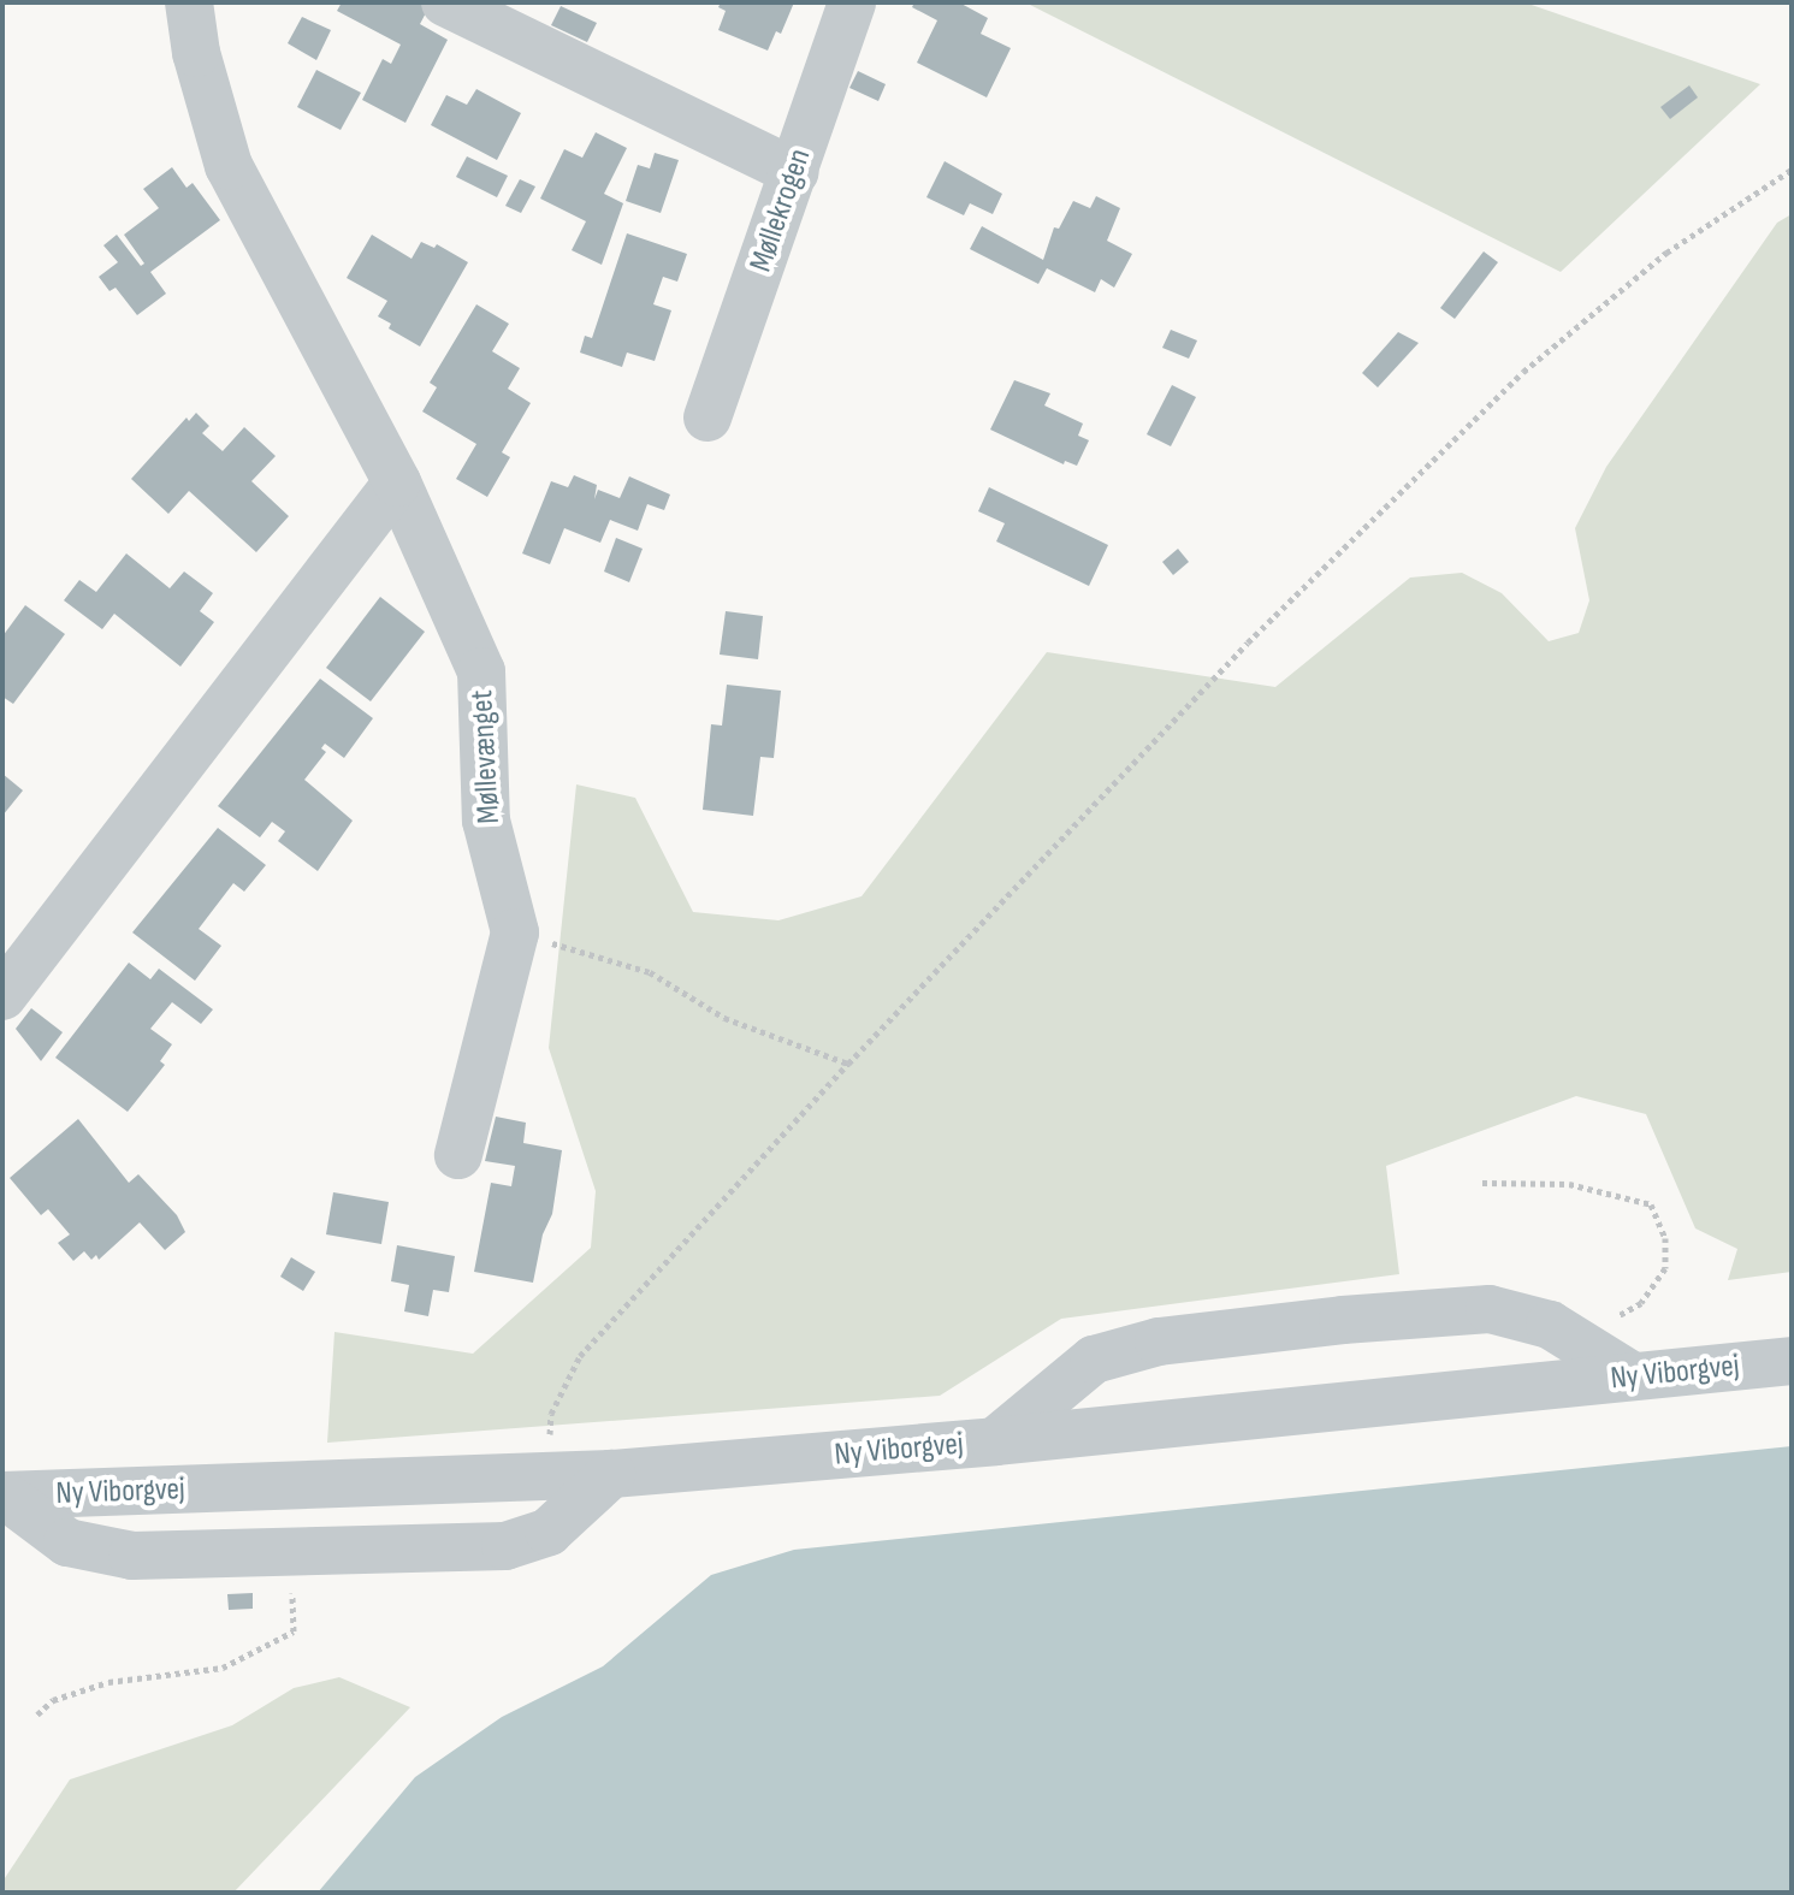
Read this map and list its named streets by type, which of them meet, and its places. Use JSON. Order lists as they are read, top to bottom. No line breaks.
{"streets":{"street":["Møllekrogen","Møllevænget","Ny Viborgvej"]}}
